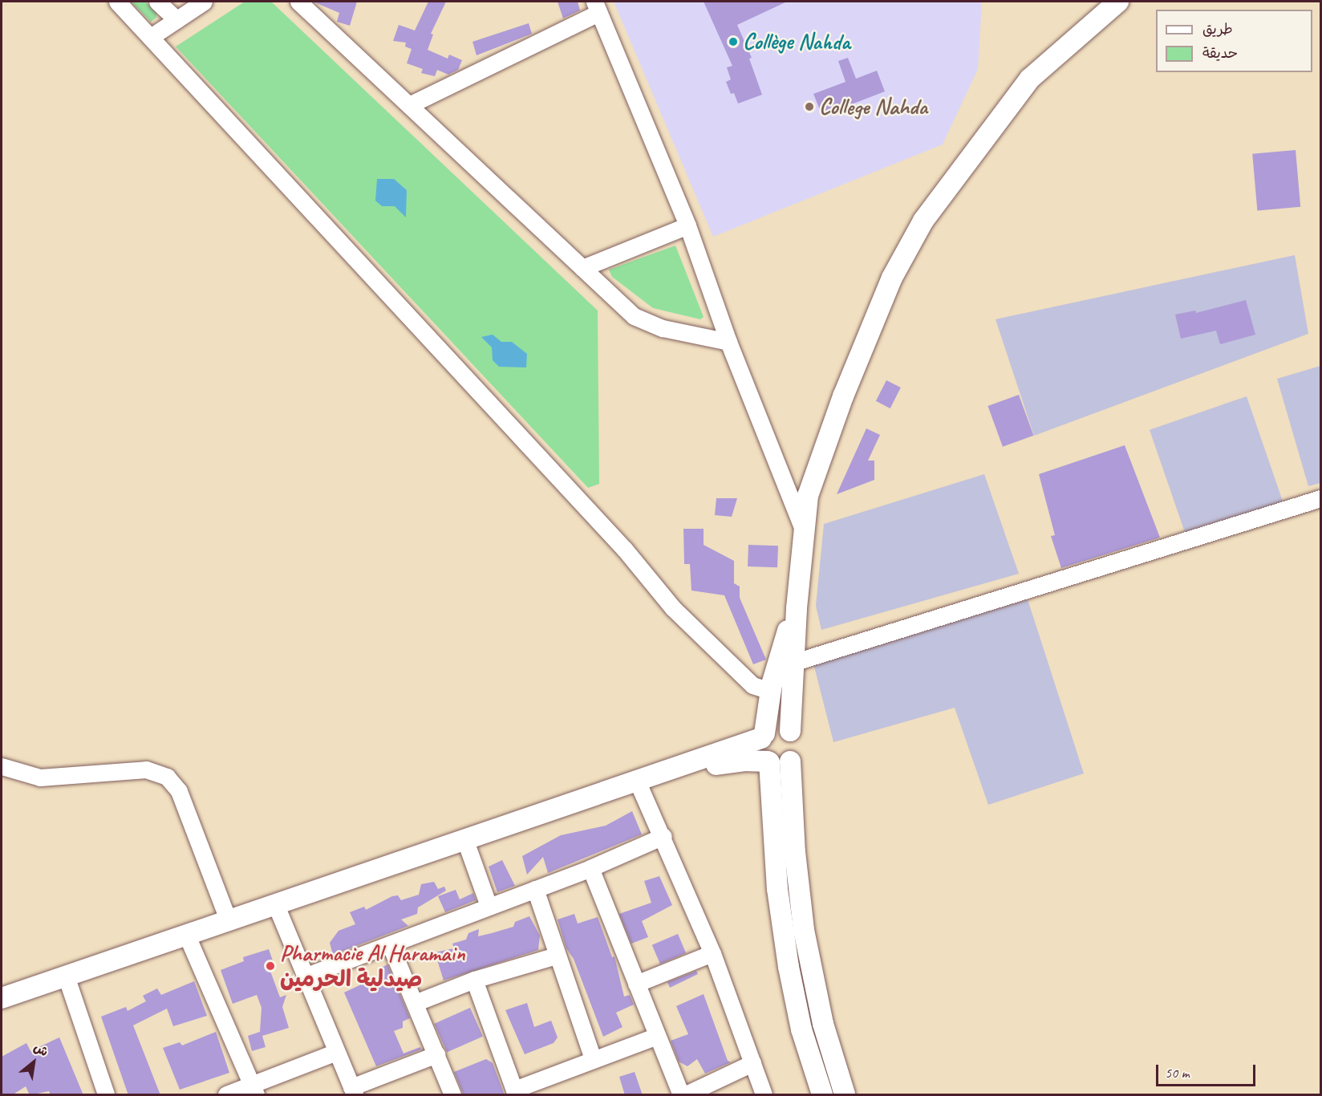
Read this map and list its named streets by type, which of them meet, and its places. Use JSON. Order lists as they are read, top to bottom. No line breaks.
{"places":["Collège Nahda","College Nahda","Pharmacie Al Haramain صيدلية الحرمين"],"legend":["طريق","حديقة"],"scale_bar":"50 m","north":"top right"}
